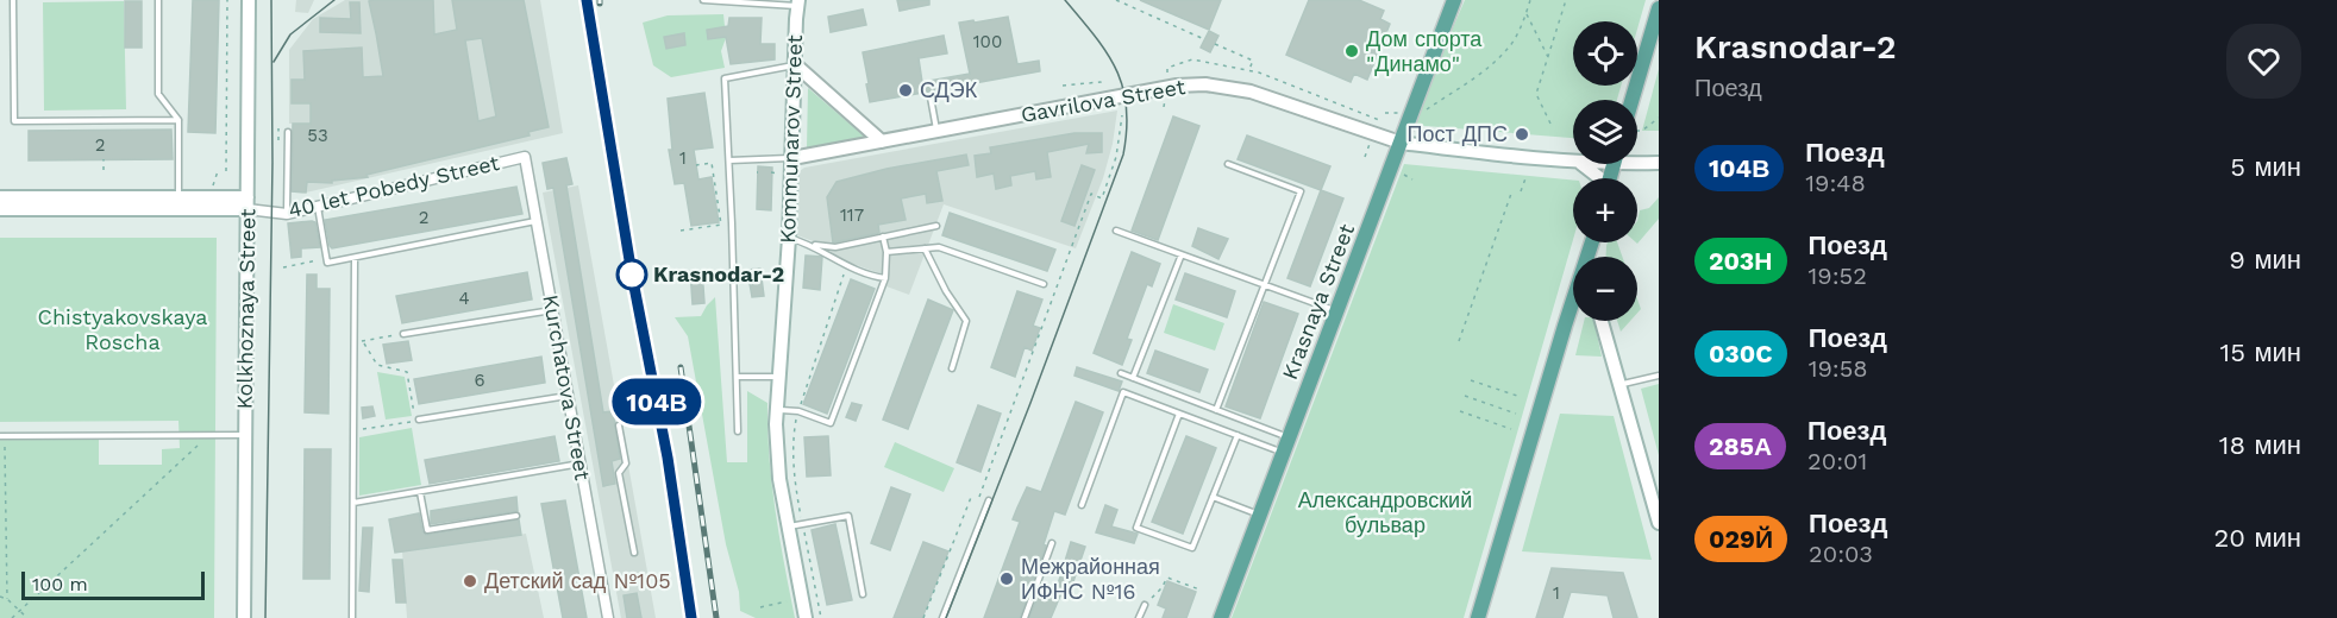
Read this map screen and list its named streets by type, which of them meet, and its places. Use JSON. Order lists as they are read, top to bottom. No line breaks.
{"streets":{"main road":["Gavrilova Street","Kommunarov Street","Krasnaya Street","Kolkhoznaya Street"],"street":["40 let Pobedy Street","Kurchatova Street"]},"crossings":[["Gavrilova Street","Kommunarov Street"],["Gavrilova Street","Krasnaya Street"],["40 let Pobedy Street","Kolkhoznaya Street"],["40 let Pobedy Street","Kurchatova Street"]],"parks":["Chistyakovskaya Roscha","Александровский бульвар"],"places":["Дом спорта \"Динамо\"","СДЭК","Пост ДПС","Krasnodar-2","Межрайонная ИФНС №16","Детский сад №105"],"house_numbers":["100","53","2","1","117","2","4","6","1"],"scale_bar":"100 m","page":{"on_map":"104В","heading":["Krasnodar-2","Поезд"],"map_buttons":["+","−"],"list":[{"mark":"104В","name":"Поезд","note":"19:48","value":"5 мин"},{"mark":"203Н","name":"Поезд","note":"19:52","value":"9 мин"},{"mark":"030C","name":"Поезд","note":"19:58","value":"15 мин"},{"mark":"285А","name":"Поезд","note":"20:01","value":"18 мин"},{"mark":"029Й","name":"Поезд","note":"20:03","value":"20 мин"}],"scale":"100 m"}}
